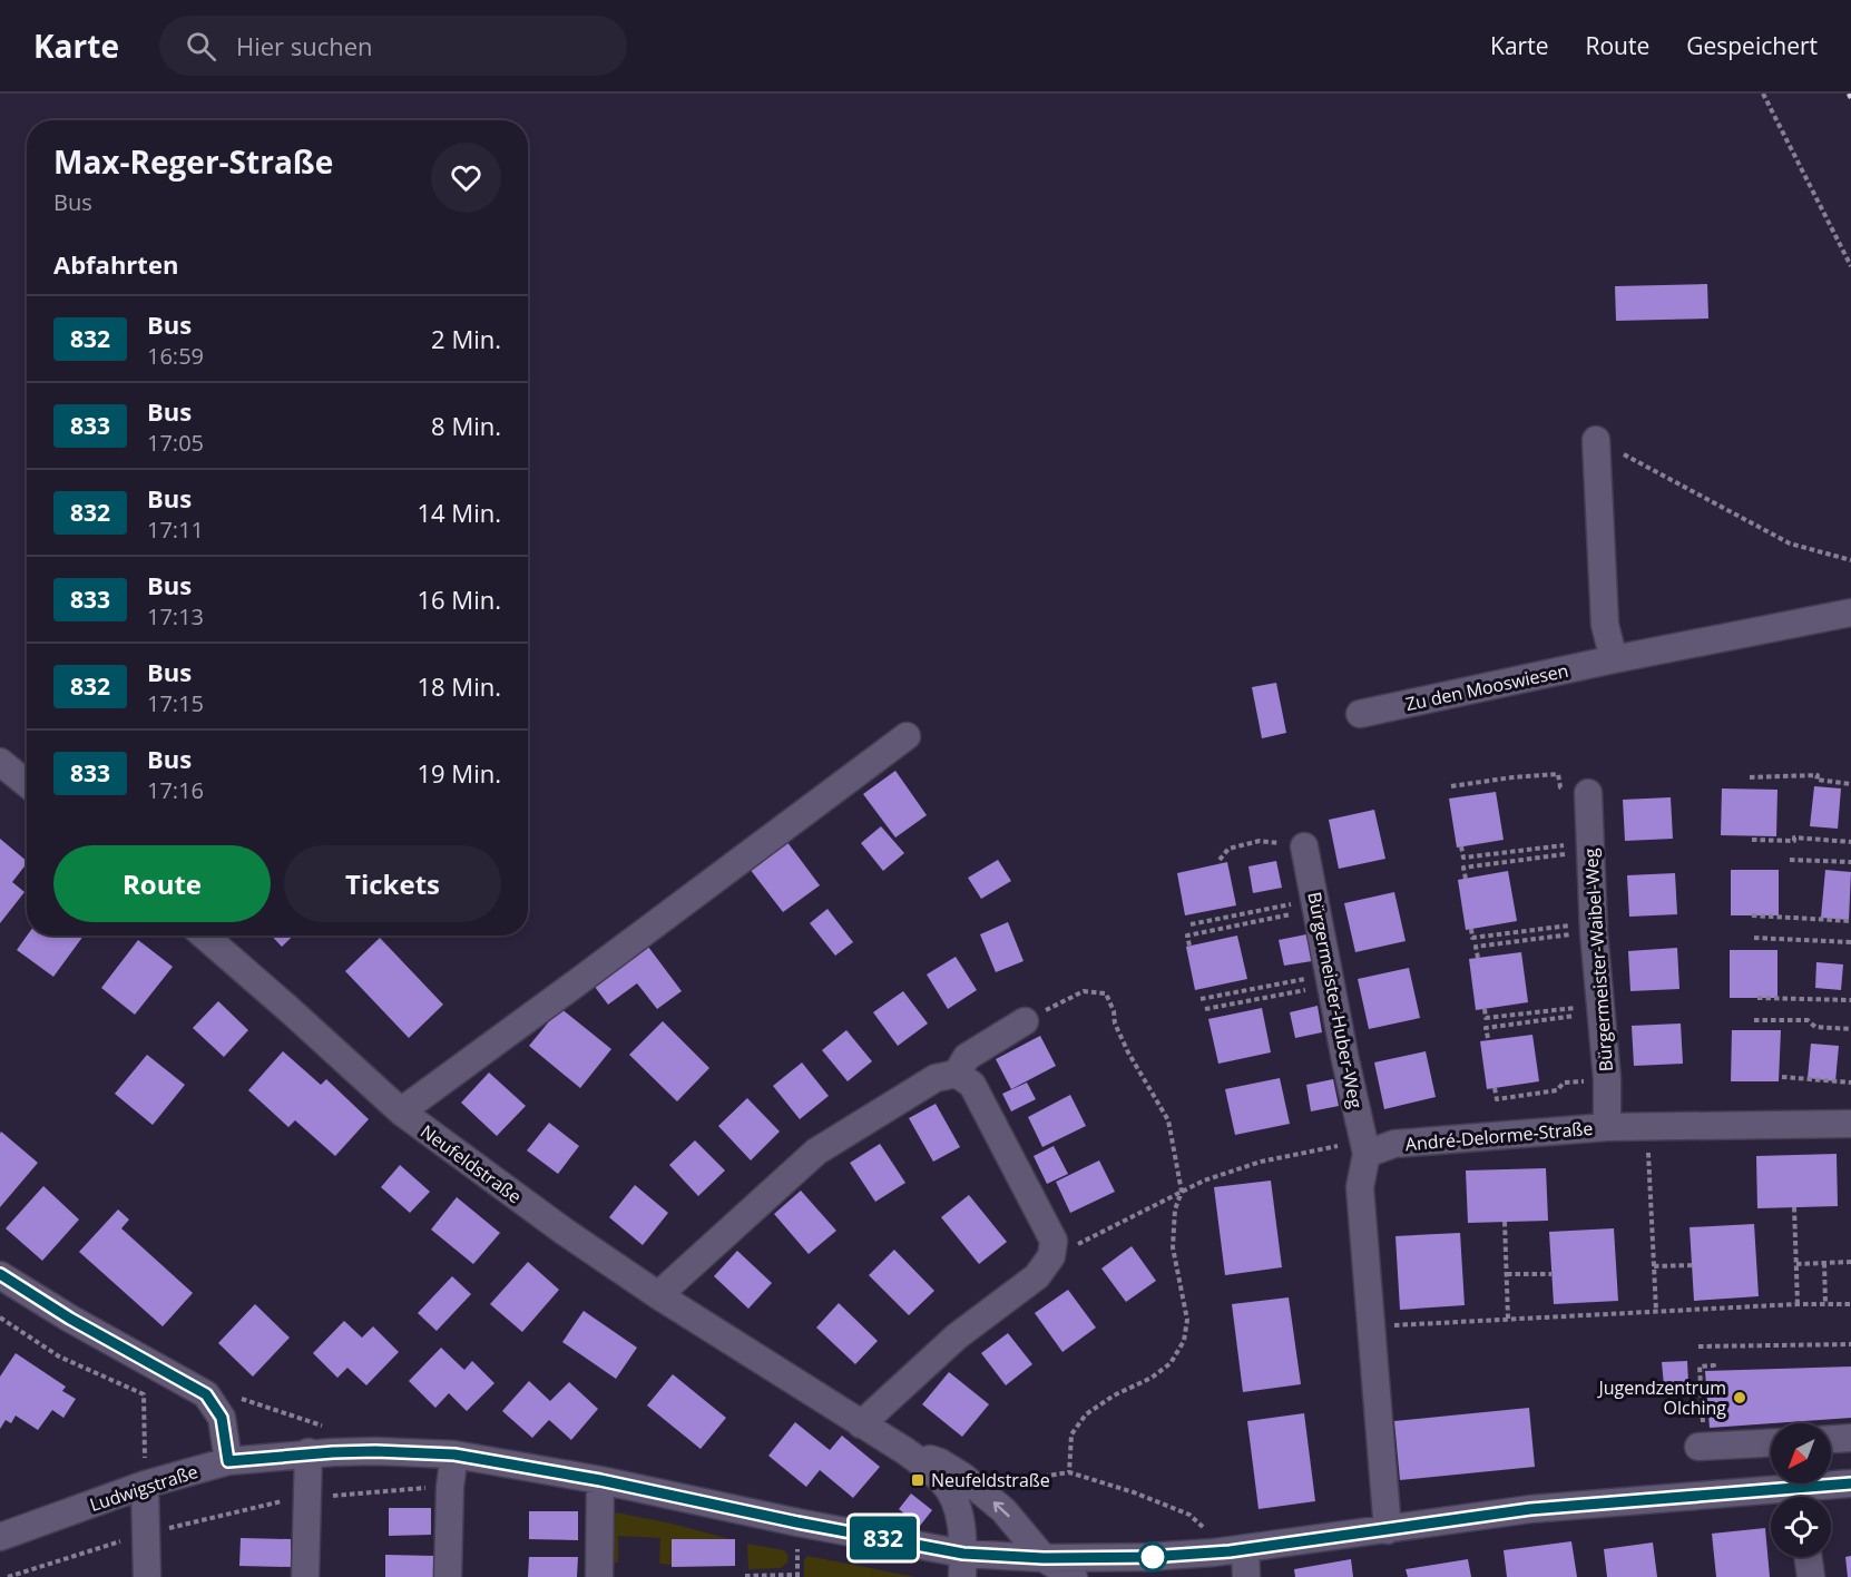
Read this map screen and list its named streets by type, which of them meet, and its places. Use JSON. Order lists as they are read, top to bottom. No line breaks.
{"streets":{"street":["Zu den Mooswiesen","Bürgermeister-Waibel-Weg","Bürgermeister-Huber-Weg","André-Delorme-Straße","Neufeldstraße","Ludwigstraße"]},"crossings":[["Bürgermeister-Waibel-Weg","André-Delorme-Straße"],["Bürgermeister-Huber-Weg","André-Delorme-Straße"],["Neufeldstraße","Ludwigstraße"]],"places":{"other":["Jugendzentrum Olching"],"transit":["Neufeldstraße"]},"lines":["bus line 832"],"north":"bottom left","page":{"header":"Karte","search":"Hier suchen","nav":["Karte","Route","Gespeichert"],"on_map":"832","heading":[["Max-Reger-Straße","Bus"],"Abfahrten"],"list":[{"mark":"832","name":"Bus","note":"16:59","value":"2 Min."},{"mark":"833","name":"Bus","note":"17:05","value":"8 Min."},{"mark":"832","name":"Bus","note":"17:11","value":"14 Min."},{"mark":"833","name":"Bus","note":"17:13","value":"16 Min."},{"mark":"832","name":"Bus","note":"17:15","value":"18 Min."},{"mark":"833","name":"Bus","note":"17:16","value":"19 Min."}],"buttons":["Route","Tickets"]}}
